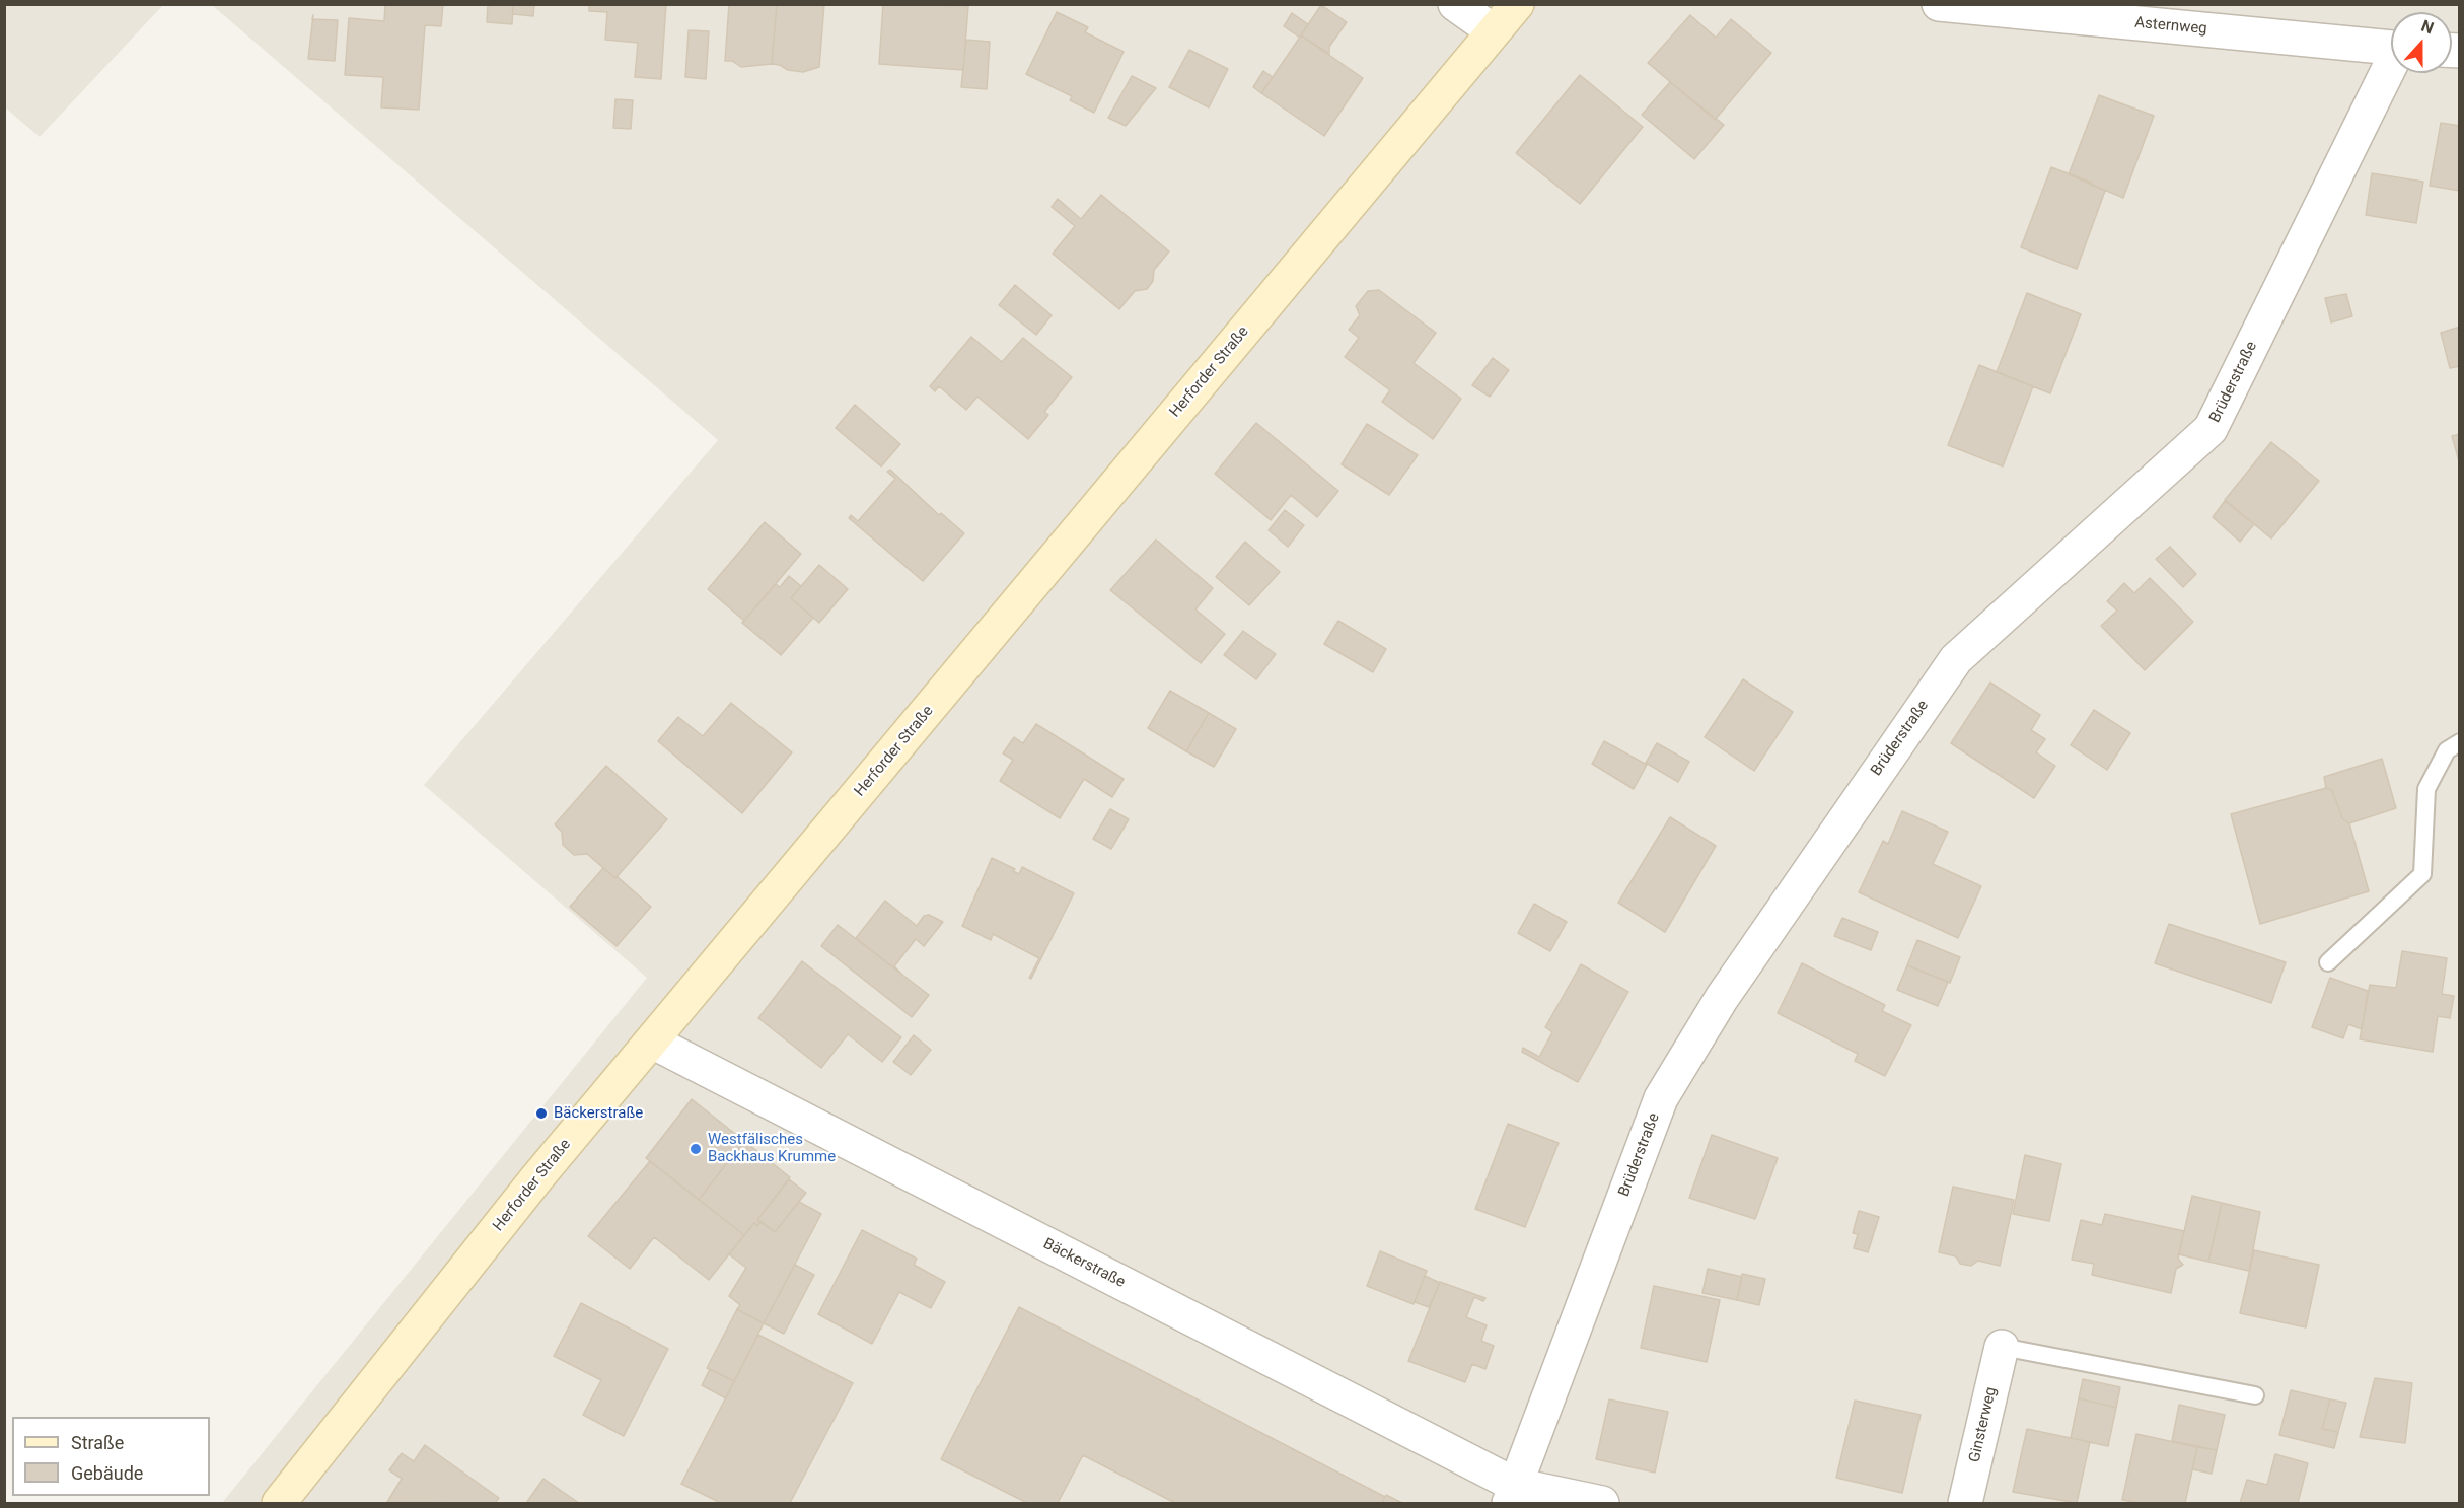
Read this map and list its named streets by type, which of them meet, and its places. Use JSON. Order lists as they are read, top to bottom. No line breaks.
{"streets":{"main road":["Herforder Straße"],"street":["Asternweg","Brüderstraße","Bäckerstraße","Ginsterweg"]},"crossings":[["Herforder Straße","Bäckerstraße"],["Brüderstraße","Bäckerstraße"]],"places":["Bäckerstraße","Westfälisches Backhaus Krumme"],"legend":["Straße","Gebäude"],"north":"top"}
